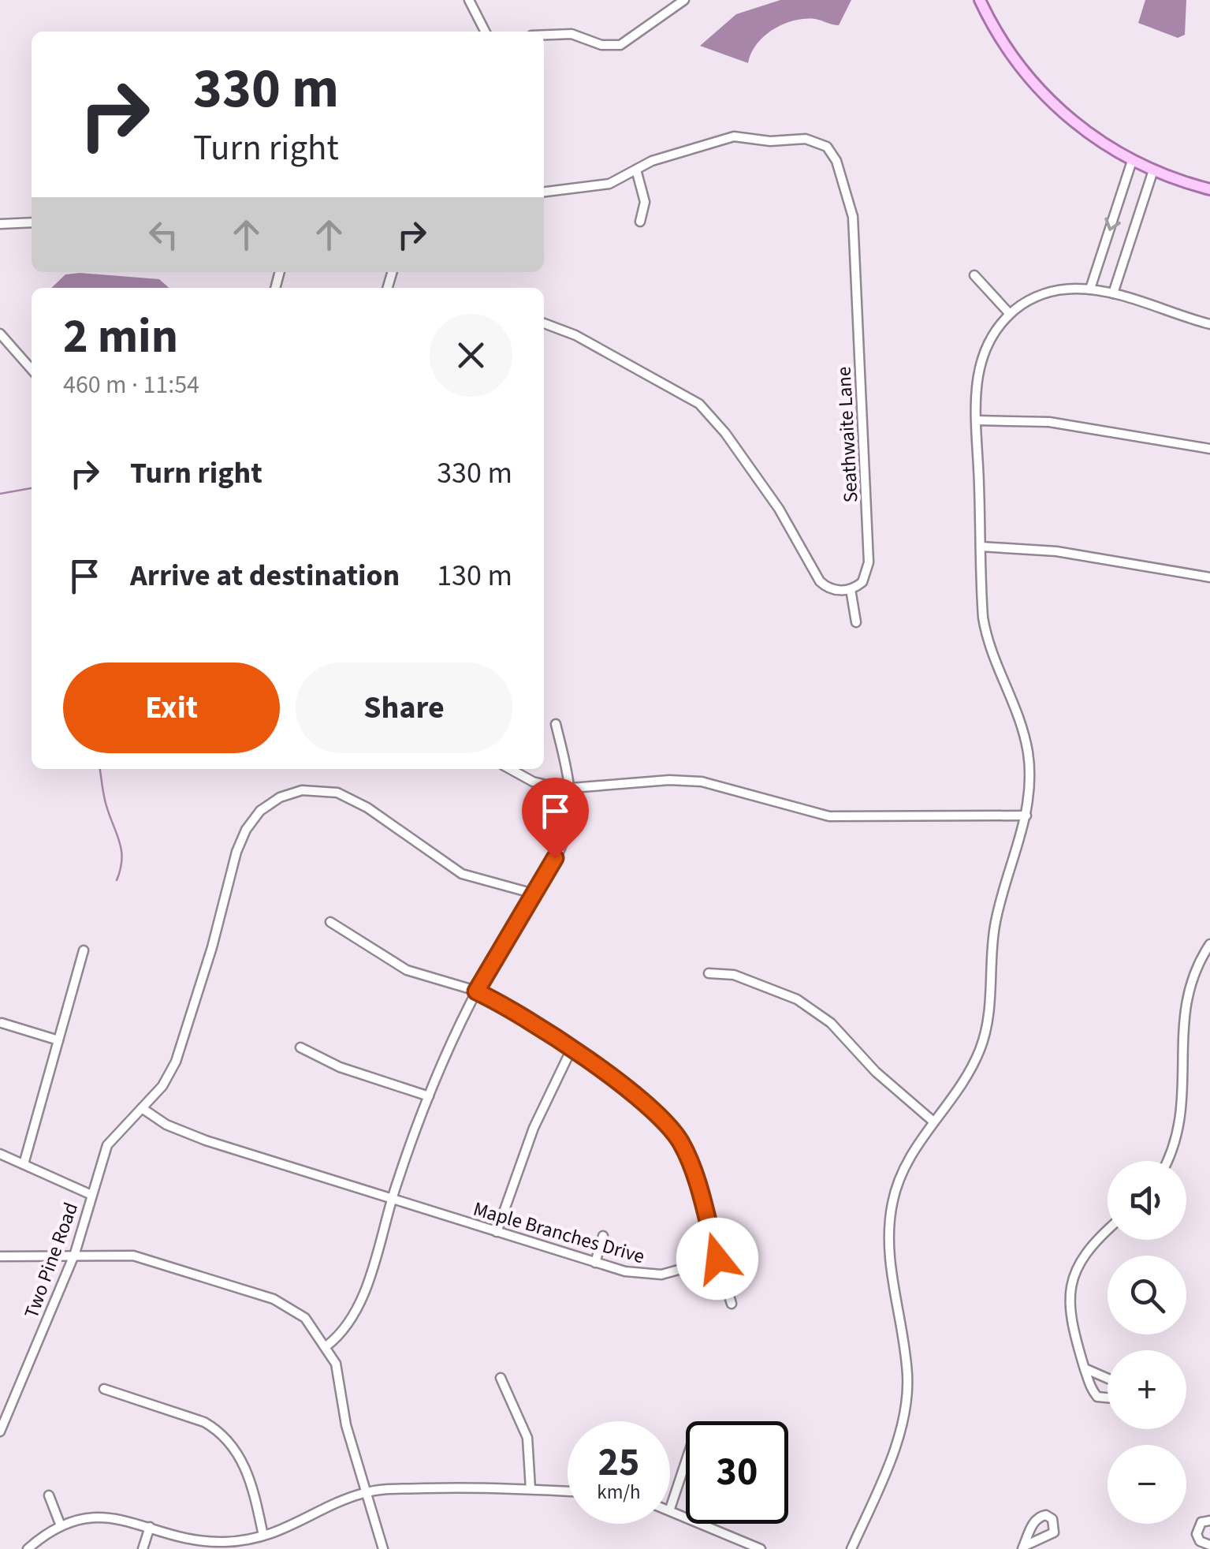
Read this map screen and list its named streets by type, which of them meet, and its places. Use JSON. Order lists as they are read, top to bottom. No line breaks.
{"streets":{"street":["Seathwaite Lane","Maple Branches Drive","Two Pine Road"]},"crossings":[["Maple Branches Drive","Two Pine Road"]],"page":{"turn":["330 m","Turn right"],"heading":["2 min","460 m · 11:54"],"list":[{"name":"Turn right","value":"330 m"},{"name":"Arrive at destination","value":"130 m"}],"buttons":["Exit","Share"],"map_buttons":["+","−"],"speed":"25 km/h","limit":"30"}}
